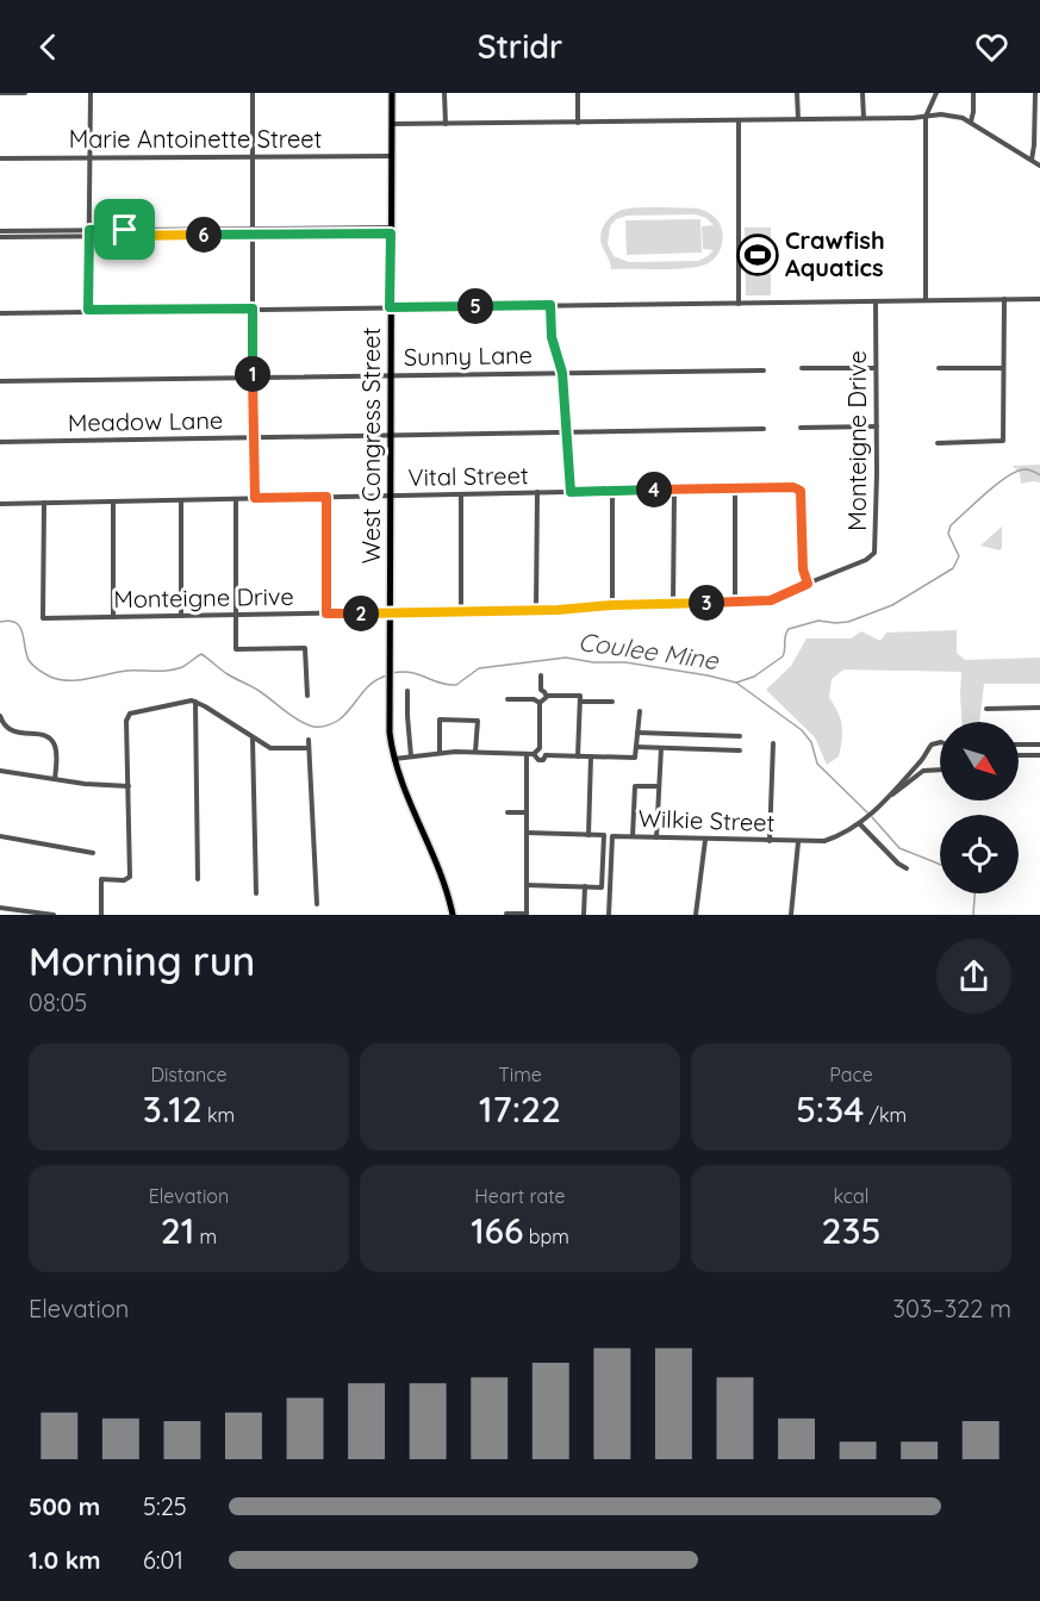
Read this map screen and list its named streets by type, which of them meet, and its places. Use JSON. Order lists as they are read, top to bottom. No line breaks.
{"streets":{"main road":["West Congress Street"],"street":["Marie Antoinette Street","Sunny Lane","Meadow Lane","Monteigne Drive","Vital Street","Wilkie Street"]},"crossings":[["Marie Antoinette Street","West Congress Street"],["Sunny Lane","West Congress Street"],["Meadow Lane","West Congress Street"],["Monteigne Drive","West Congress Street"],["Monteigne Drive","Vital Street"],["West Congress Street","Vital Street"]],"water":["Coulee Mine"],"places":{"sports":["Crawfish Aquatics"]},"north":"bottom right","page":{"header":"Stridr","pins":["6","5","1","4","3","2"],"heading":["Morning run","08:05"],"stats":[["Distance","3.12 km"],["Time","17:22"],["Pace","5:34 /km"],["Elevation","21 m"],["Heart rate","166 bpm"],["kcal","235"]],"chart":["Elevation","303–322 m"],"list":[{"name":"500 m","note":"5:25"},{"name":"1.0 km","note":"6:01"}]}}
